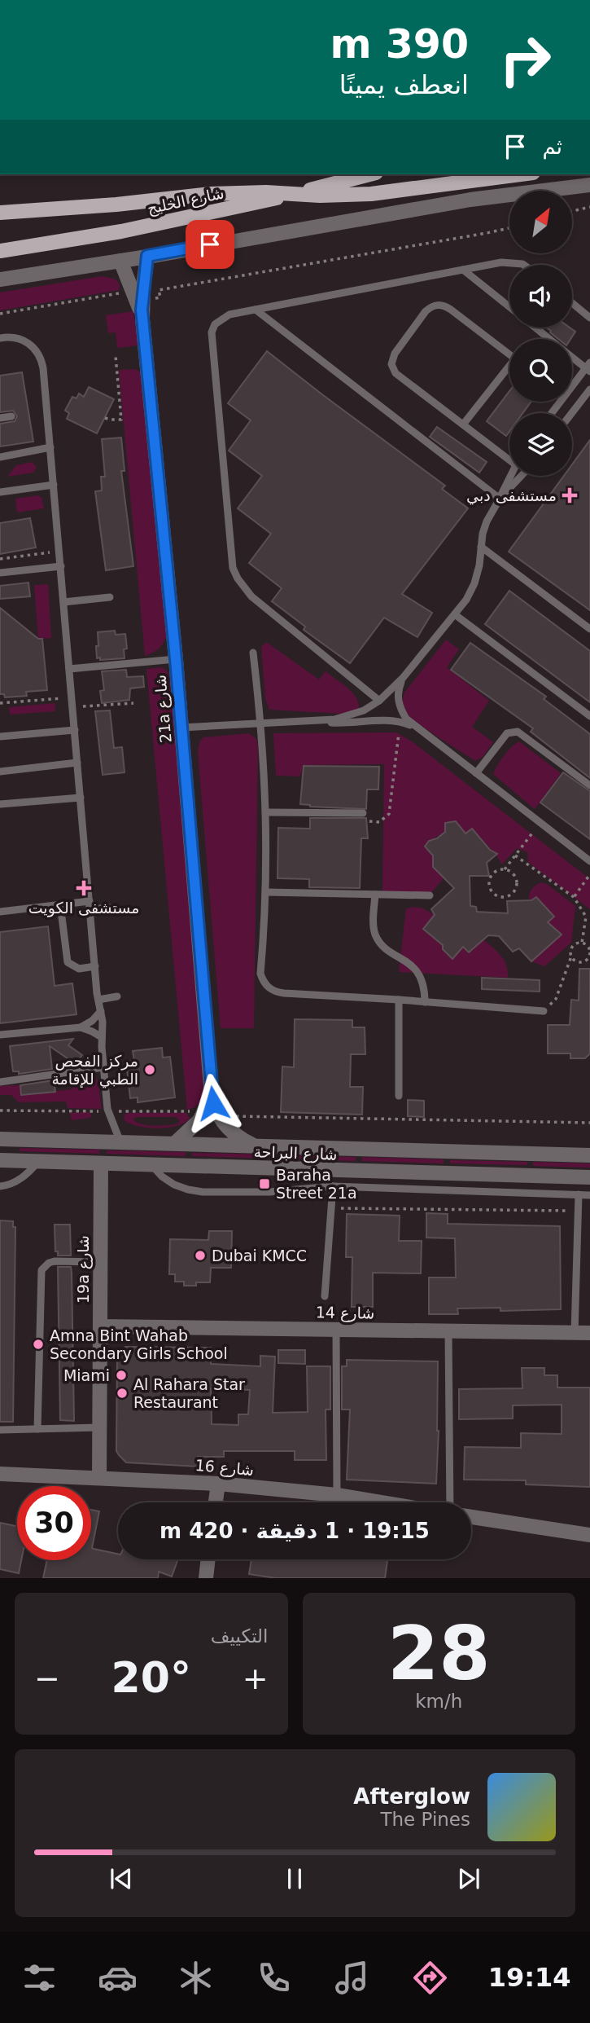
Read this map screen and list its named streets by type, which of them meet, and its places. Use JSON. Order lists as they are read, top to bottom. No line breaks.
{"streets":{"main road":["شارع الخليج"],"street":["21a شارع","شارع البراحة","19a شارع","شارع 14","شارع 16"]},"crossings":[["21a شارع","شارع البراحة"],["شارع البراحة","19a شارع"],["19a شارع","شارع 14"],["19a شارع","شارع 16"]],"places":{"health":["مستشفى دبي","مستشفى الكويت"],"other":["مركز الفحص الطبي للإقامة","Dubai KMCC","Amna Bint Wahab Secondary Girls School","Miami","Al Rahara Star Restaurant"],"transit":["Baraha Street 21a"]},"north":"top right","page":{"turn":["390 m","انعطف يمينًا"],"then":"ثم","limit":"30","trip":"19:15 · 1 دقيقة · 420 m","tile":[["28","km/h"],"التكييف"],"heat":["−","20°","+"],"song":["Afterglow","The Pines"],"tabs":"19:14"}}
